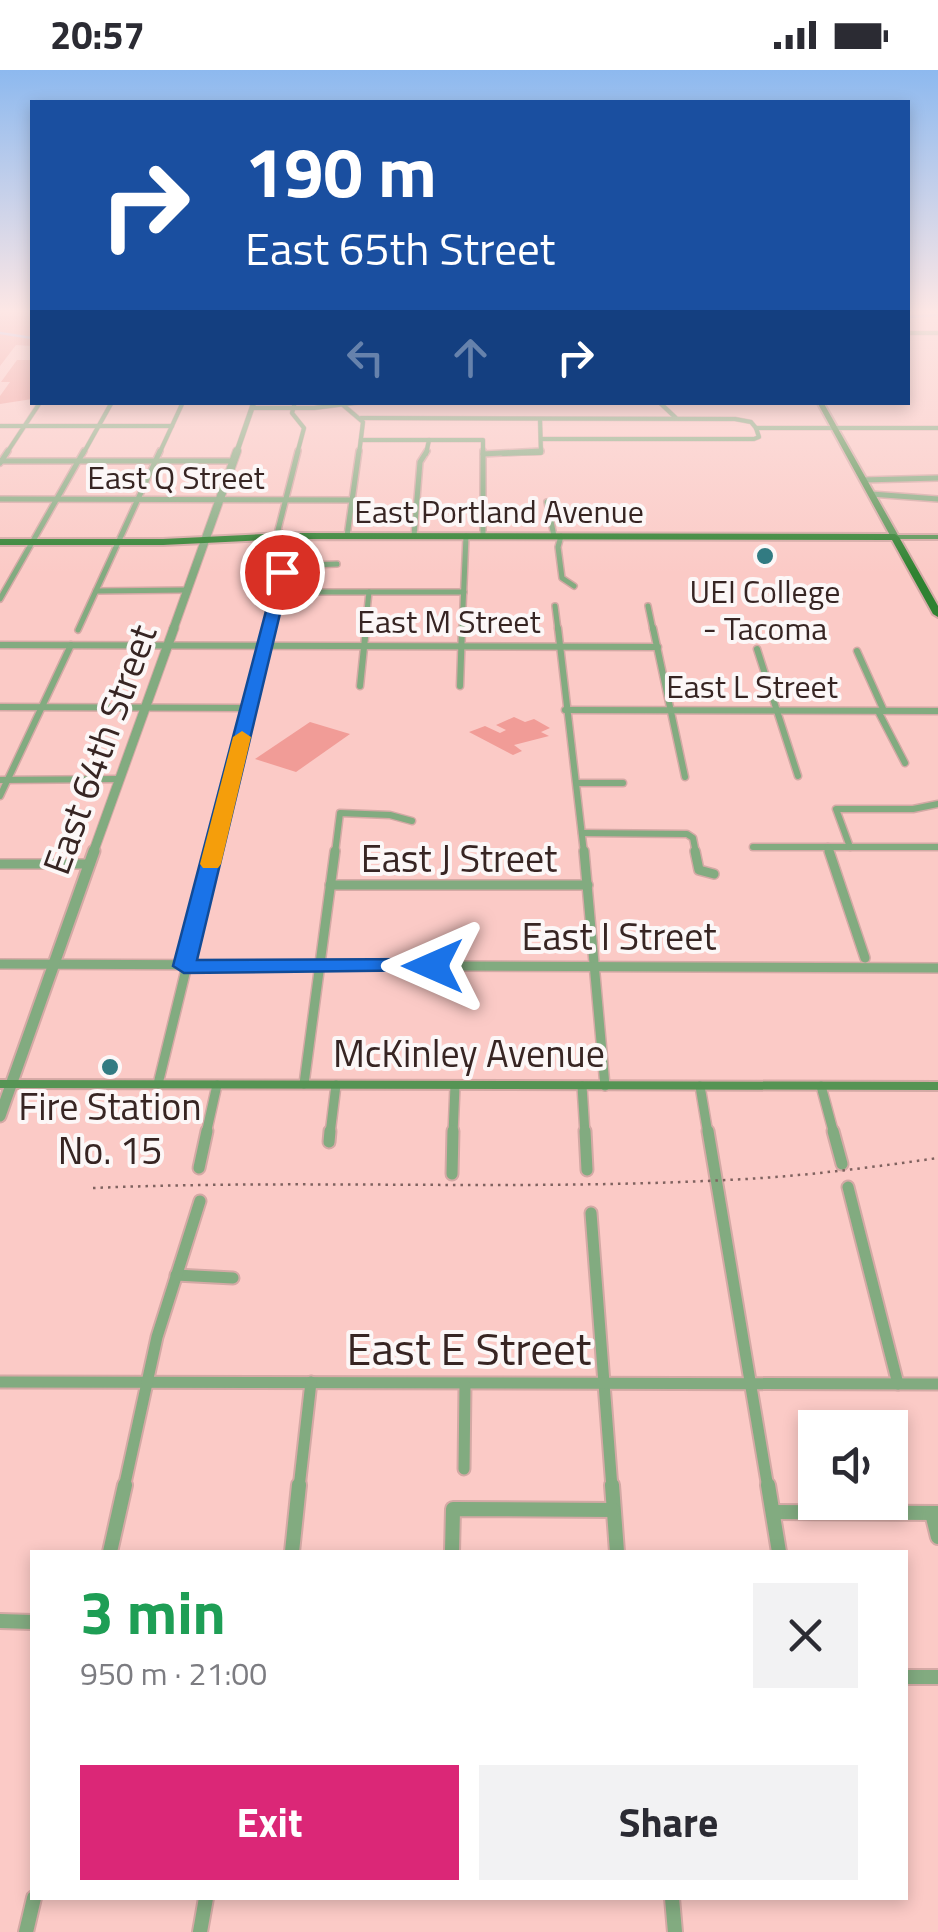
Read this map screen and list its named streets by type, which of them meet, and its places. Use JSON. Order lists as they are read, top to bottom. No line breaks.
{"streets":{"main road":["East Portland Avenue","McKinley Avenue"],"street":["East Q Street","East M Street","East L Street","East 64th Street","East J Street","East I Street","East E Street"]},"crossings":[["East Q Street","East 64th Street"],["East Portland Avenue","East 64th Street"],["East M Street","East 64th Street"],["East 64th Street","East I Street"],["East 64th Street","McKinley Avenue"]],"places":["UEI College - Tacoma","Fire Station No. 15"],"page":{"status":"20:57","turn":["190 m","East 65th Street"],"heading":["3 min","950 m · 21:00"],"buttons":["Exit","Share"]}}
